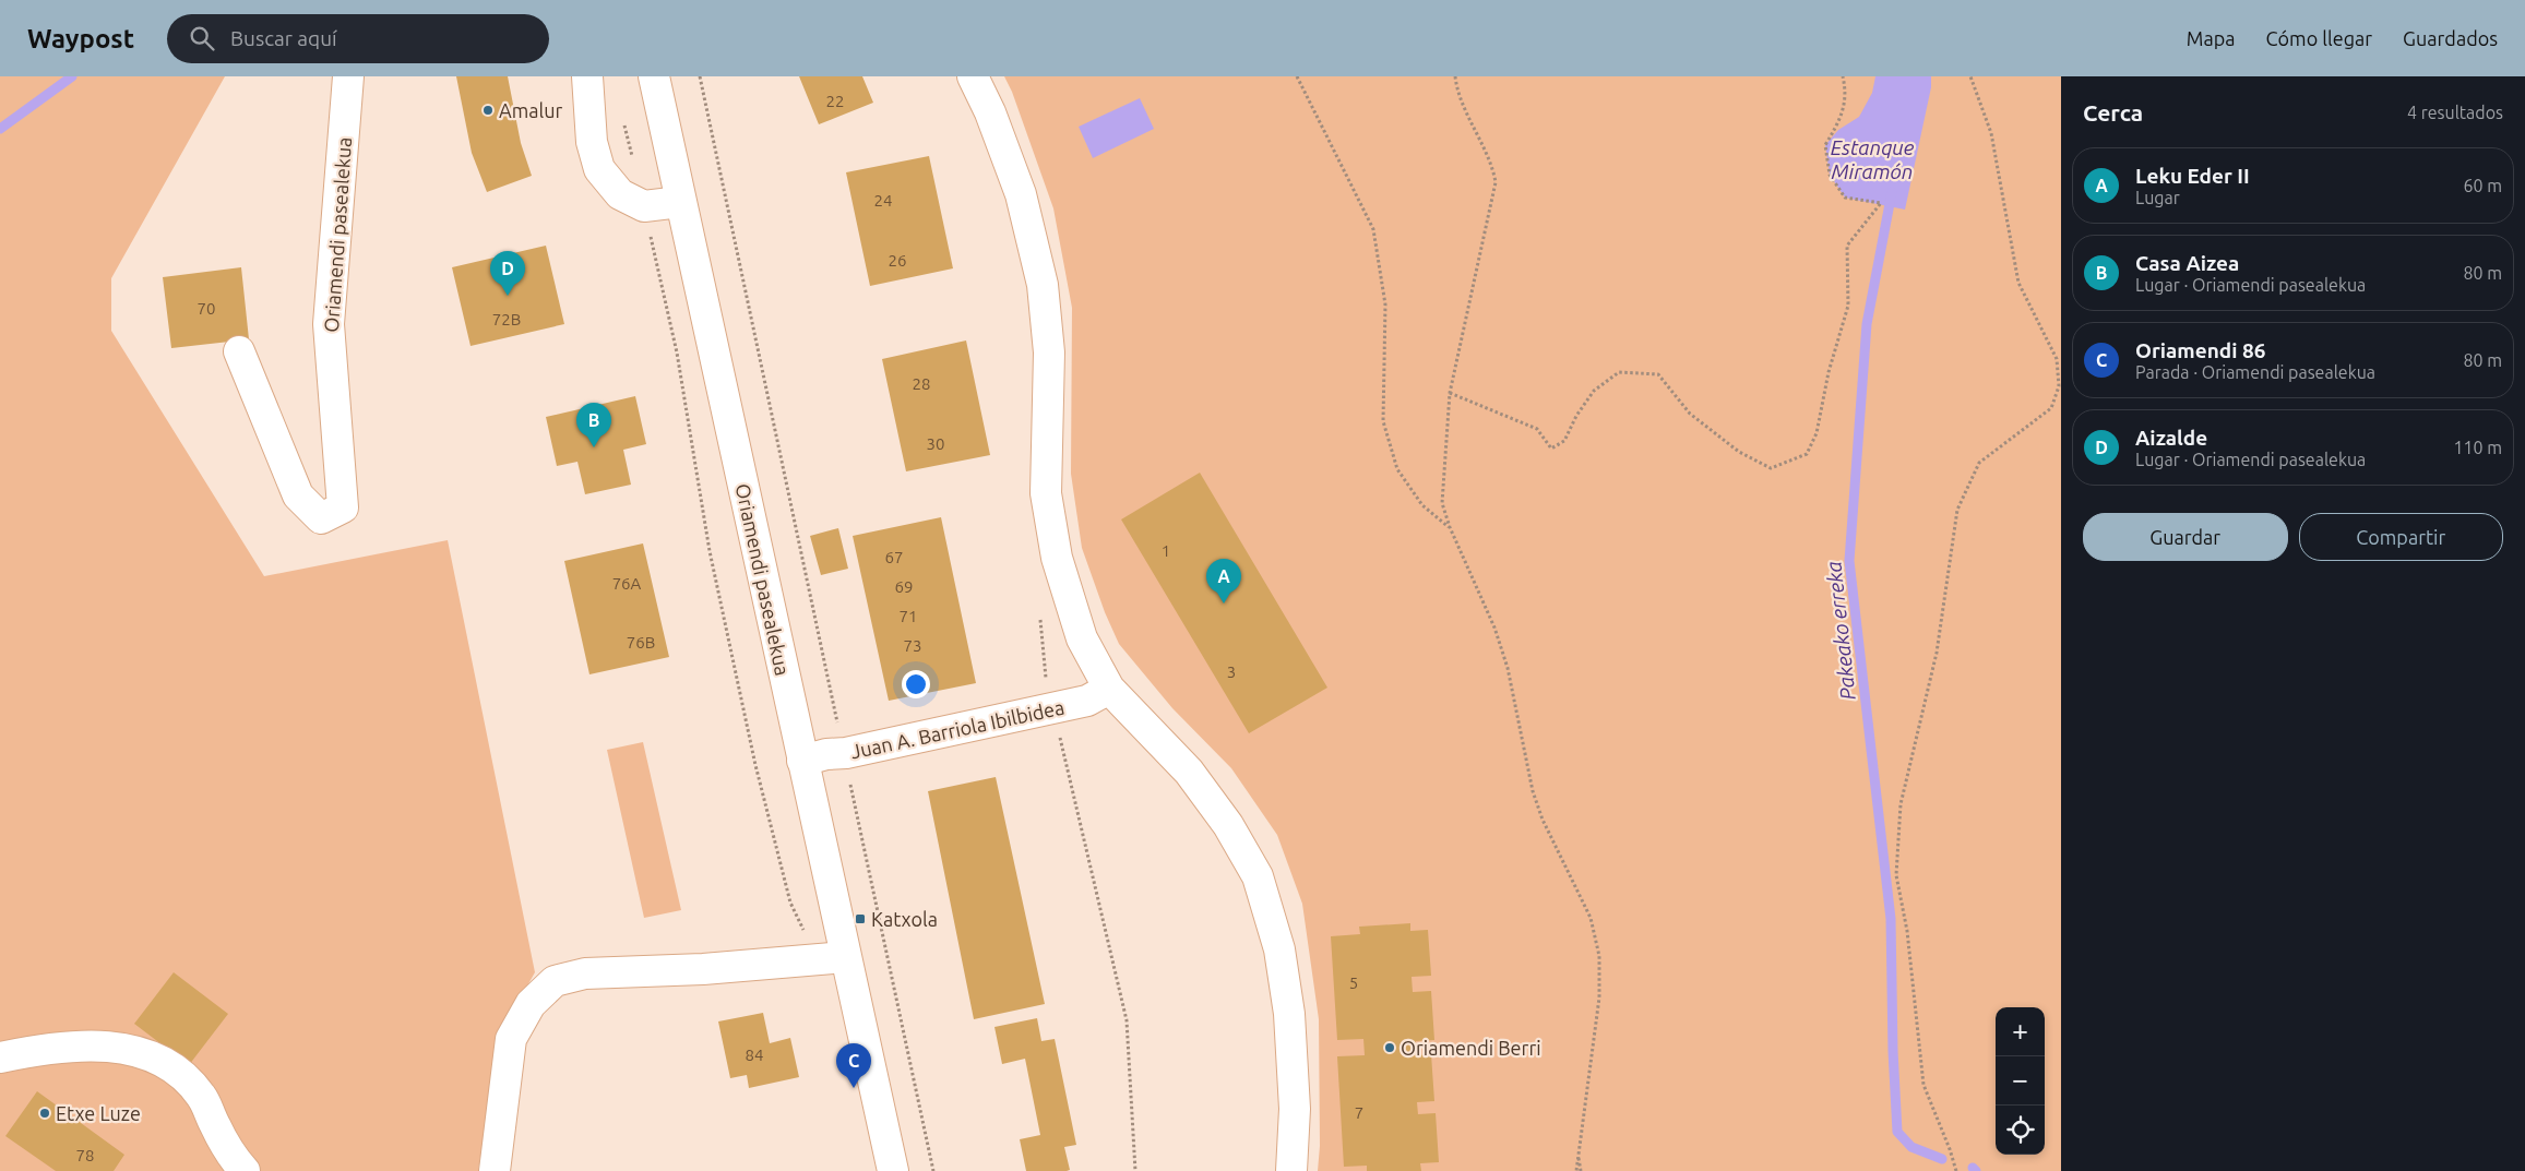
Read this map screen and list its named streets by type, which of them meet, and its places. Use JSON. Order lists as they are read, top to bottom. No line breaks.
{"streets":{"street":["Oriamendi pasealekua","Juan A. Barriola Ibilbidea"]},"crossings":[["Oriamendi pasealekua","Juan A. Barriola Ibilbidea"]],"water":["Estanque Miramón","Pakeako erreka"],"places":{"other":["Amalur","Oriamendi Berri","Etxe Luze"],"transit":["Katxola"]},"house_numbers":["22","24","26","70","72B","28","30","1","67","76A","69","71","76B","73","3","5","84","7","78"],"page":{"header":"Waypost","search":"Buscar aquí","nav":["Mapa","Cómo llegar","Guardados"],"heading":["Cerca","4 resultados"],"list":[{"mark":"A","name":"Leku Eder II","note":"Lugar","value":"60 m"},{"mark":"B","name":"Casa Aizea","note":"Lugar · Oriamendi pasealekua","value":"80 m"},{"mark":"C","name":"Oriamendi 86","note":"Parada · Oriamendi pasealekua","value":"80 m"},{"mark":"D","name":"Aizalde","note":"Lugar · Oriamendi pasealekua","value":"110 m"}],"pins":["D","B","A","C"],"buttons":["Guardar","Compartir"],"map_buttons":["+","−"]}}
